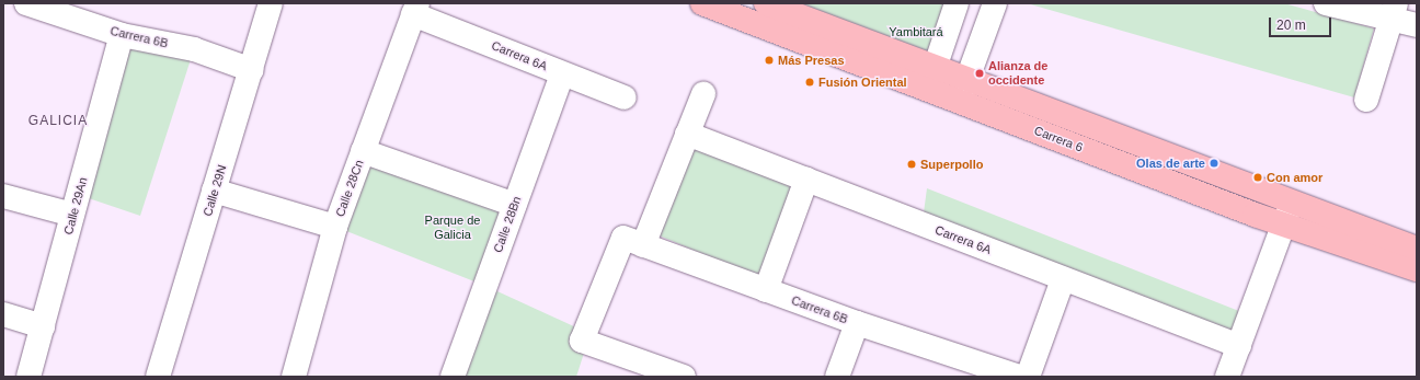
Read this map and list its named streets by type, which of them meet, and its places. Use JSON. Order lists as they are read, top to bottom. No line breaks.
{"streets":{"main road":["Carrera 6"],"street":["Carrera 6B","Carrera 6A","Calle 28Cn","Calle 29N","Calle 29An","Calle 28Bn"]},"crossings":[["Carrera 6B","Calle 29N"],["Carrera 6B","Calle 29An"],["Carrera 6A","Calle 28Cn"],["Carrera 6A","Calle 28Bn"]],"districts":["GALICIA"],"parks":["Yambitará","Parque de Galicia"],"places":["Más Presas","Alianza de occidente","Fusión Oriental","Olas de arte","Superpollo","Con amor"],"scale_bar":"20 m"}
